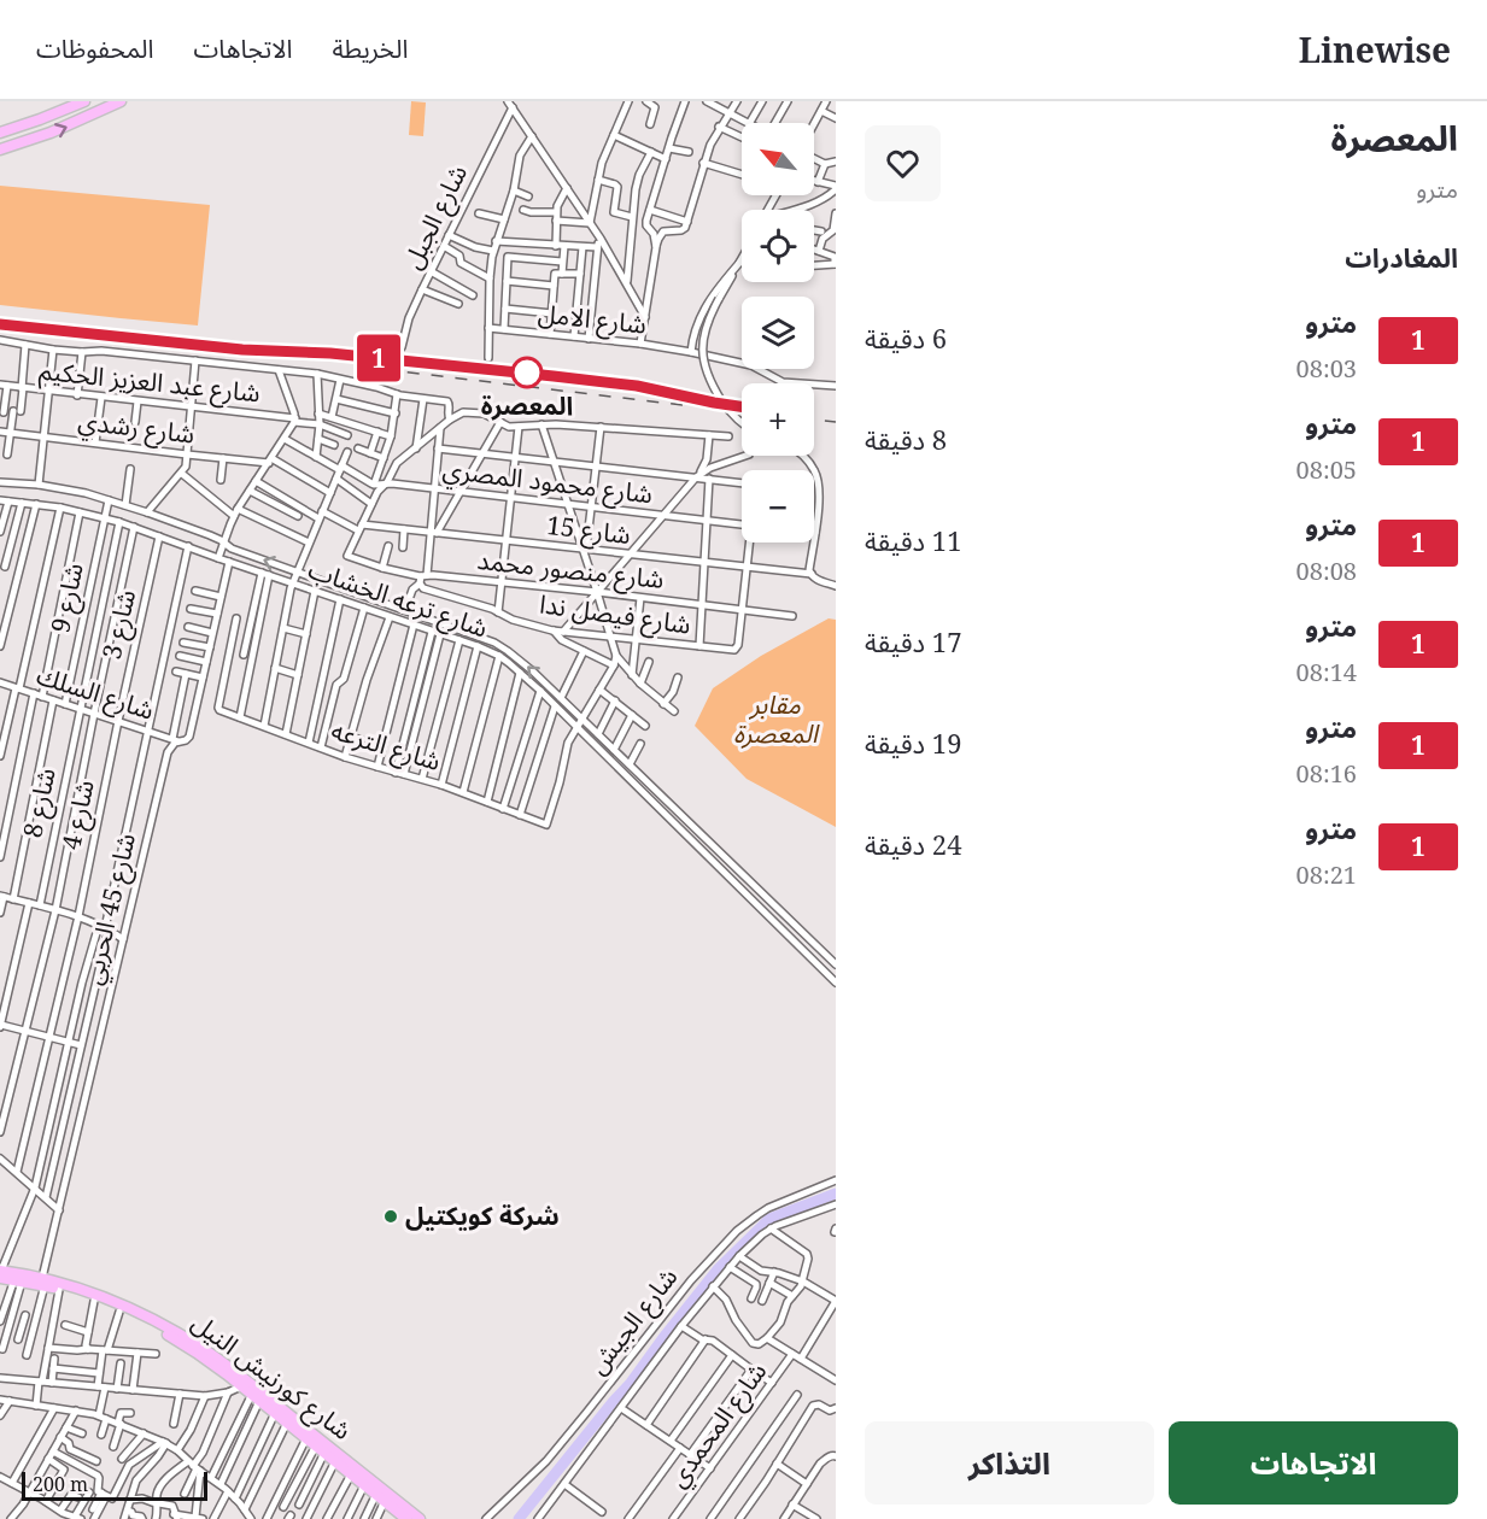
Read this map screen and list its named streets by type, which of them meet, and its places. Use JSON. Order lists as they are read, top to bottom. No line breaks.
{"streets":{"highway":["شارع كورنيش النيل"],"street":["شارع الجبل","شارع الامل","شارع عبد العزيز الحكيم","شارع رشدي","شارع محمود المصري","شارع 15","شارع منصور محمد","شارع 9","شارع ترعه الخشاب","شارع فيصل ندا","شارع 3","شارع السلك","شارع الترعه","شارع 8","شارع 4","شارع 45 الحربي","شارع الجيش","شارع المحمدي"]},"crossings":[["شارع 15","شارع منصور محمد"],["شارع منصور محمد","شارع فيصل ندا"],["شارع 9","شارع ترعه الخشاب"],["شارع 9","شارع السلك"],["شارع ترعه الخشاب","شارع 3"],["شارع ترعه الخشاب","شارع الترعه"],["شارع ترعه الخشاب","شارع 8"],["شارع ترعه الخشاب","شارع 45 الحربي"],["شارع 3","شارع السلك"],["شارع 3","شارع 4"],["شارع السلك","شارع 8"],["شارع السلك","شارع 4"],["شارع السلك","شارع 45 الحربي"],["شارع 45 الحربي","شارع كورنيش النيل"]],"parks":["مقابر المعصرة"],"places":["المعصرة","شركة كويكتيل"],"lines":["metro line 1"],"scale_bar":"200 m","north":"top left","page":{"header":"Linewise","nav":["الخريطة","الاتجاهات","المحفوظات"],"heading":[["المعصرة","مترو"],"المغادرات"],"on_map":"1","map_buttons":["+","−"],"list":[{"mark":"1","name":"مترو","note":"08:03","value":"6 دقيقة"},{"mark":"1","name":"مترو","note":"08:05","value":"8 دقيقة"},{"mark":"1","name":"مترو","note":"08:08","value":"11 دقيقة"},{"mark":"1","name":"مترو","note":"08:14","value":"17 دقيقة"},{"mark":"1","name":"مترو","note":"08:16","value":"19 دقيقة"},{"mark":"1","name":"مترو","note":"08:21","value":"24 دقيقة"}],"buttons":["الاتجاهات","التذاكر"],"scale":"200 m"}}
